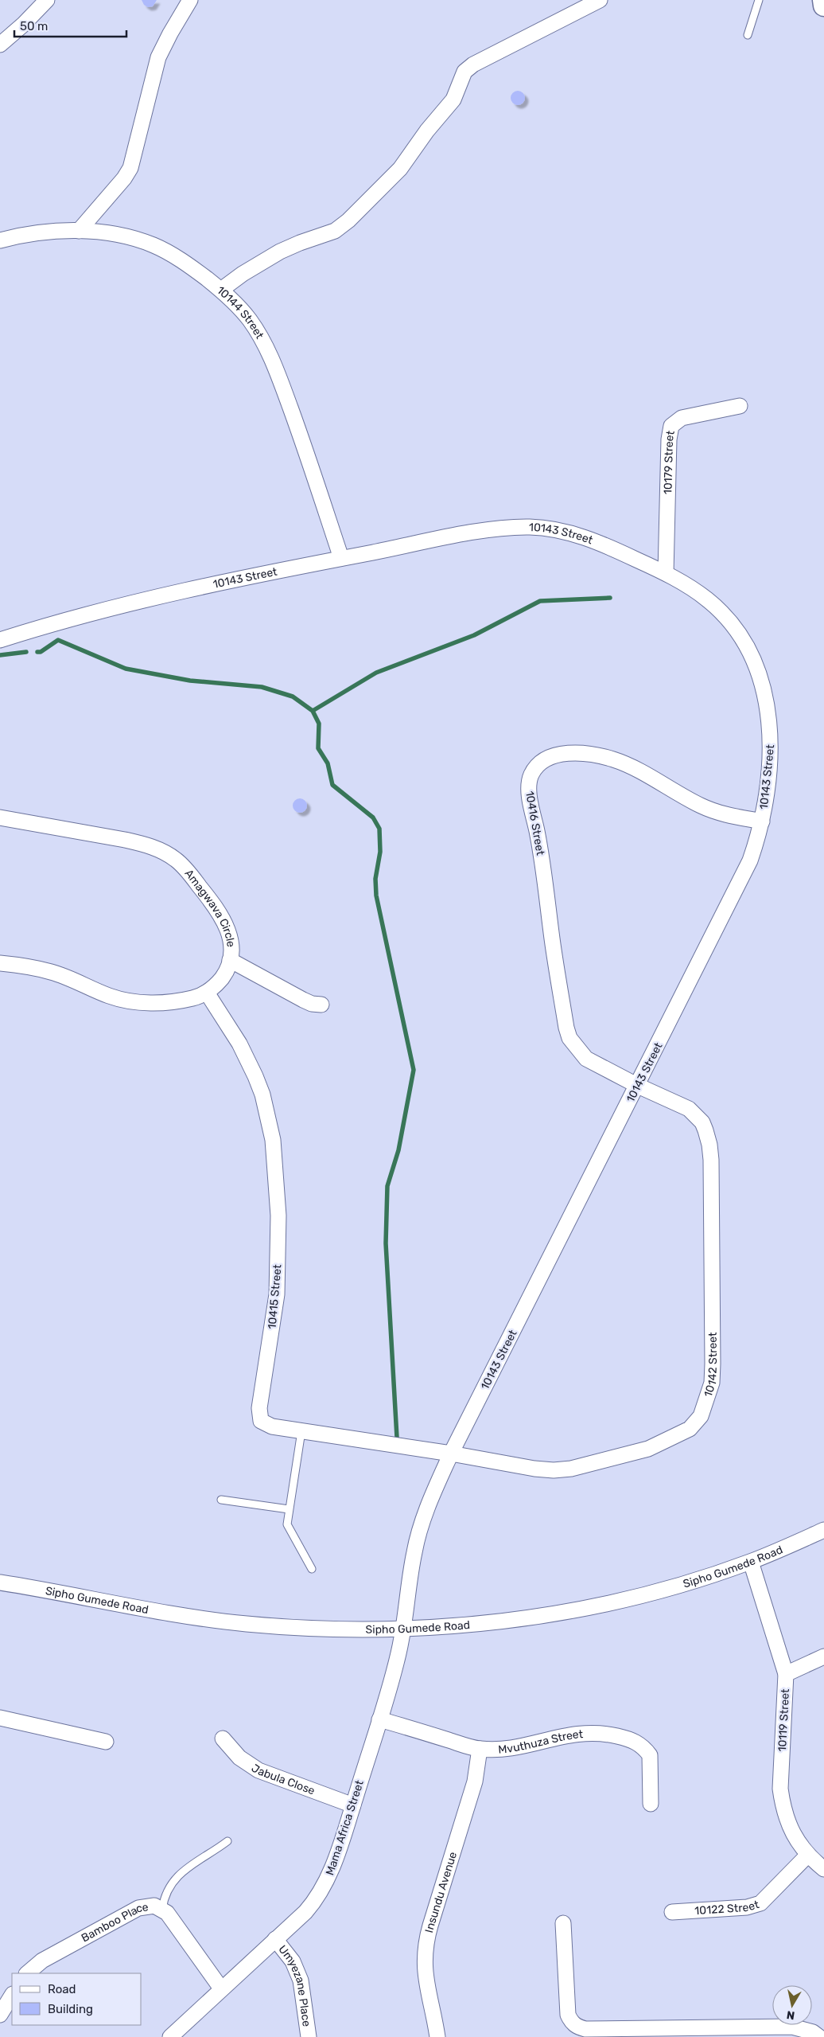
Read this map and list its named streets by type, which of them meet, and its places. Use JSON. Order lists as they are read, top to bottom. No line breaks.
{"streets":{"street":["10144 Street","10179 Street","10143 Street","10416 Street","Amagwava Circle","10415 Street","10142 Street","Sipho Gumede Road","10119 Street","Mvuthuza Street","Jabula Close","Mama Africa Street","Insundu Avenue","10122 Street","Bamboo Place","Umyezane Place"]},"crossings":[["10144 Street","10143 Street"],["10179 Street","10143 Street"],["10143 Street","10416 Street"],["10143 Street","10415 Street"],["10143 Street","10142 Street"],["10143 Street","Sipho Gumede Road"],["10143 Street","Mama Africa Street"],["10416 Street","10142 Street"],["Amagwava Circle","10415 Street"],["10415 Street","10142 Street"],["Sipho Gumede Road","10119 Street"],["Sipho Gumede Road","Mama Africa Street"],["10119 Street","10122 Street"],["Mvuthuza Street","Mama Africa Street"],["Mvuthuza Street","Insundu Avenue"],["Jabula Close","Mama Africa Street"],["Mama Africa Street","Bamboo Place"],["Mama Africa Street","Umyezane Place"]],"legend":["Road","Building"],"scale_bar":"50 m","north":"bottom"}
